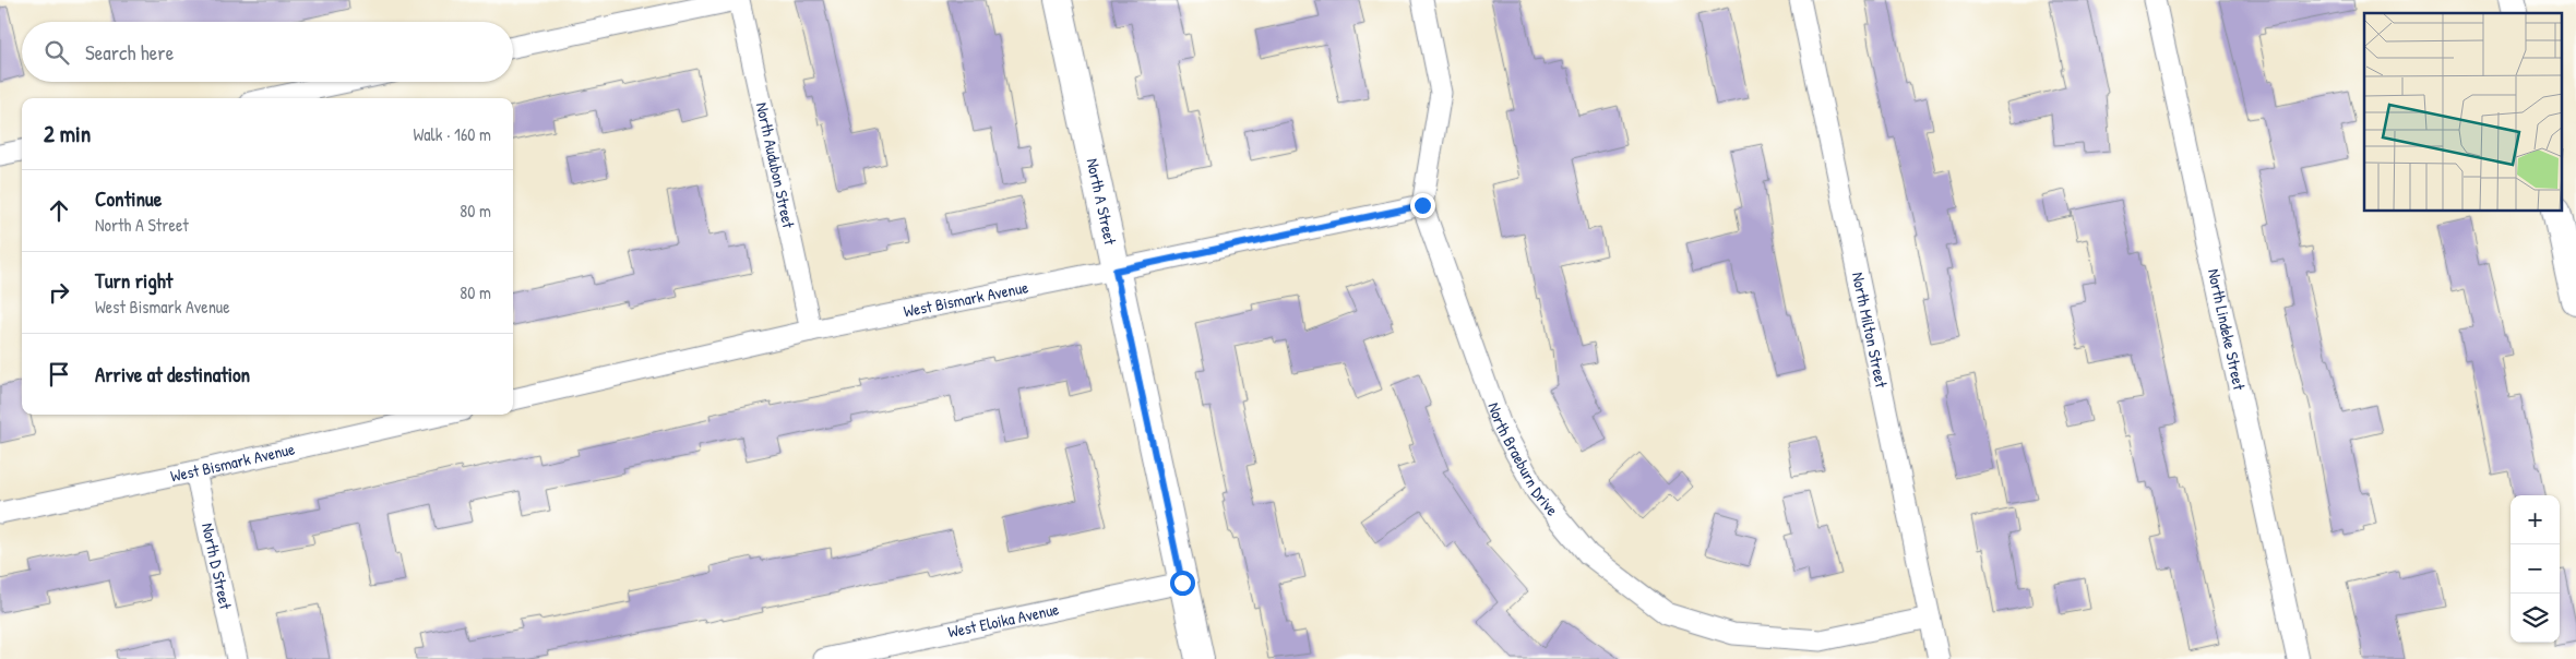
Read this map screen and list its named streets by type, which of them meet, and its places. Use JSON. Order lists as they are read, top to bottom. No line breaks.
{"streets":{"street":["North Audubon Street","North A Street","West Bismark Avenue","North Milton Street","North Lindeke Street","North Braeburn Drive","North D Street","West Eloika Avenue"]},"crossings":[["North Audubon Street","West Bismark Avenue"],["North A Street","West Bismark Avenue"],["North A Street","West Eloika Avenue"],["West Bismark Avenue","North Braeburn Drive"],["West Bismark Avenue","North D Street"],["North Milton Street","North Braeburn Drive"]],"page":{"search":"Search here","heading":["2 min","Walk · 160 m"],"list":[["Continue","North A Street","80 m"],["Turn right","West Bismark Avenue","80 m"],"Arrive at destination"],"map_buttons":["+","−"]}}
